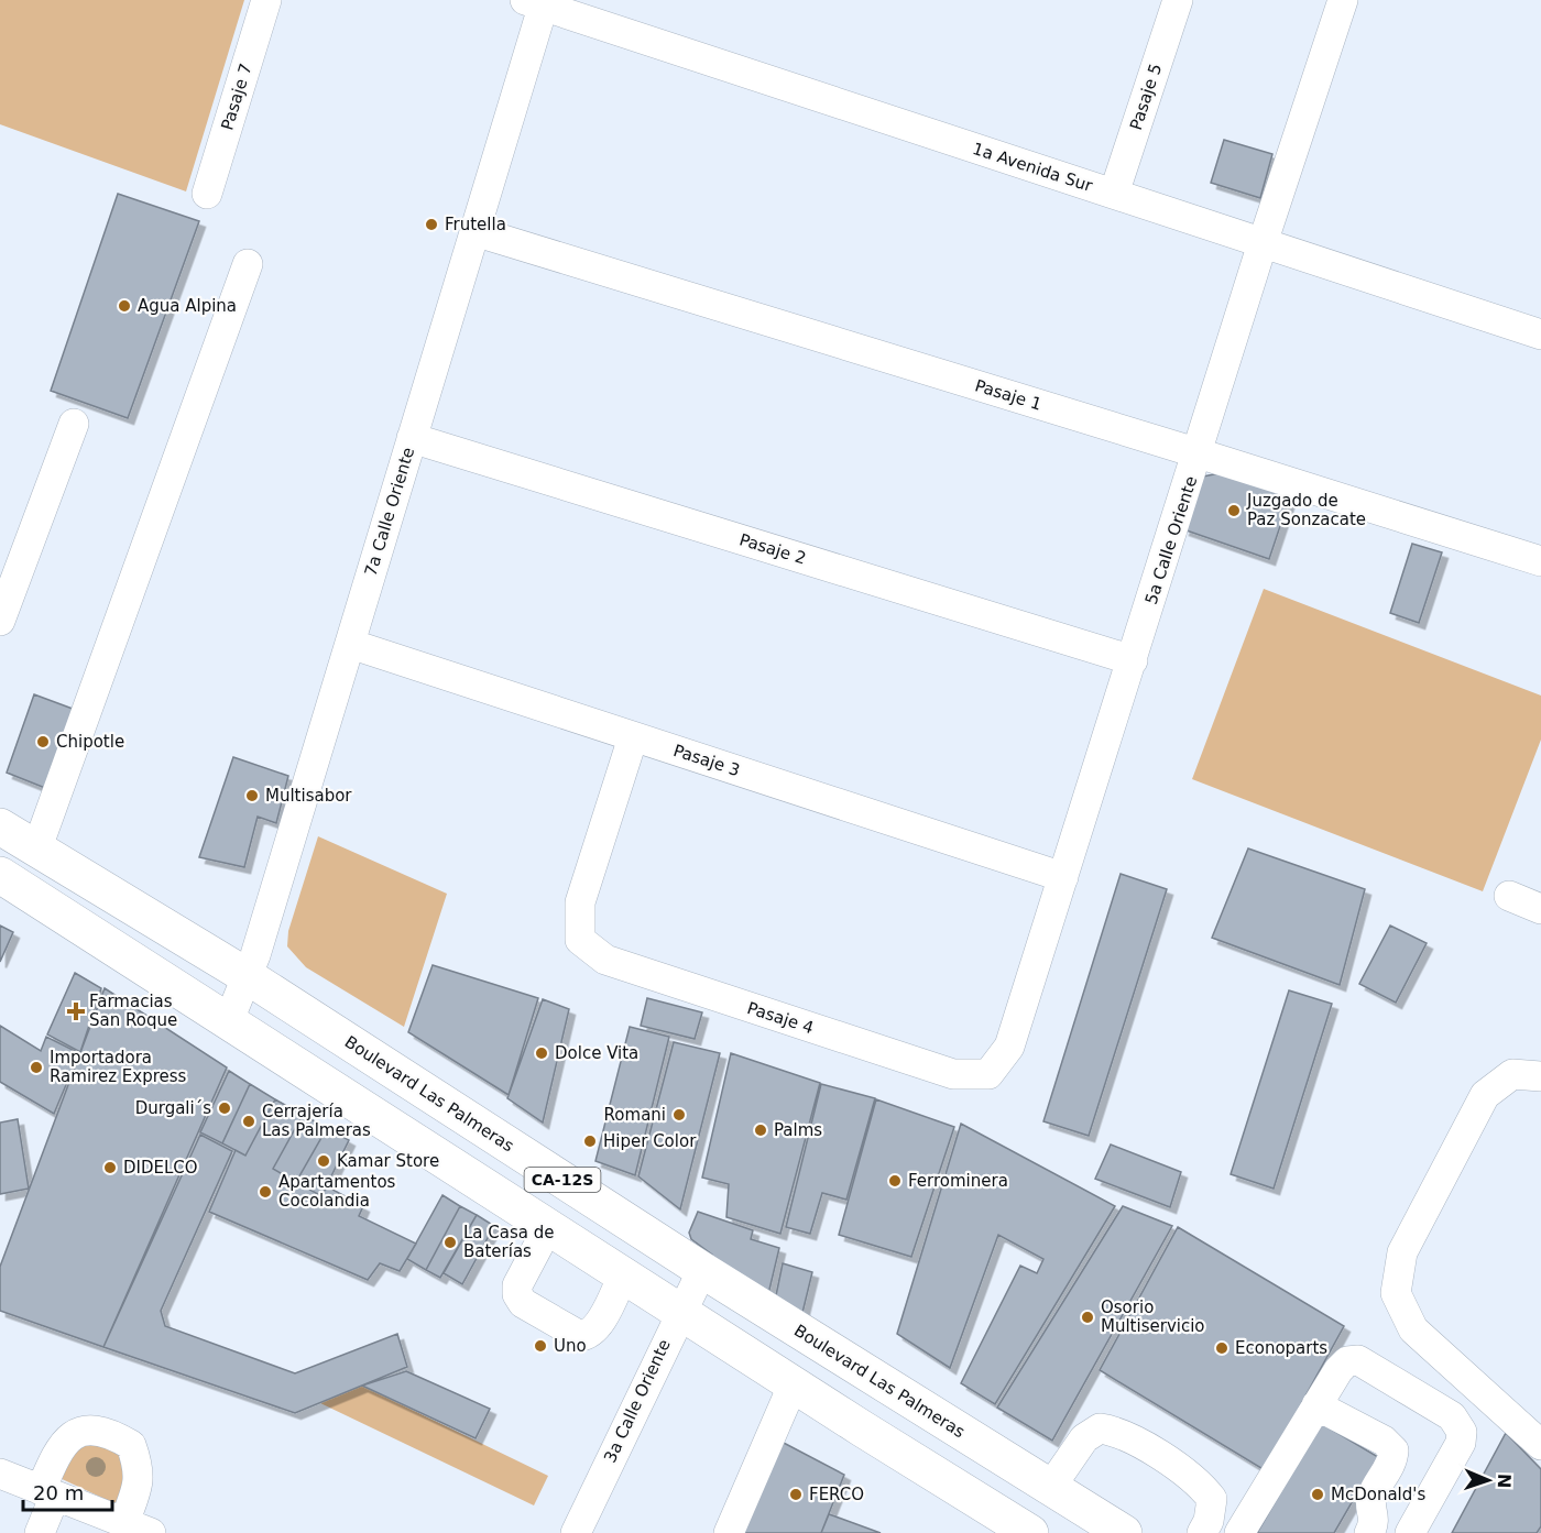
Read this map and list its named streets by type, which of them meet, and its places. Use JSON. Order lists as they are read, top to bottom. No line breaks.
{"streets":{"main road":["Boulevard Las Palmeras","CA-12S"],"street":["Pasaje 7","Pasaje 5","1a Avenida Sur","Pasaje 1","7a Calle Oriente","5a Calle Oriente","Pasaje 2","Pasaje 3","Pasaje 4","3a Calle Oriente"]},"crossings":[["Pasaje 5","1a Avenida Sur"],["1a Avenida Sur","7a Calle Oriente"],["1a Avenida Sur","5a Calle Oriente"],["Pasaje 1","7a Calle Oriente"],["Pasaje 1","5a Calle Oriente"],["7a Calle Oriente","Pasaje 2"],["7a Calle Oriente","Pasaje 3"],["7a Calle Oriente","Boulevard Las Palmeras"],["5a Calle Oriente","Pasaje 2"],["5a Calle Oriente","Pasaje 3"],["5a Calle Oriente","Pasaje 4"],["Pasaje 3","Pasaje 4"],["Boulevard Las Palmeras","3a Calle Oriente"]],"places":{"other":["Frutella","Agua Alpina","Juzgado de Paz Sonzacate","Chipotle","Multisabor","Dolce Vita","Importadora Ramirez Express","Durgali´s","Romani","Cerrajería Las Palmeras","Palms","Hiper Color","Kamar Store","DIDELCO","Ferrominera","Apartamentos Cocolandia","La Casa de Baterías","Osorio Multiservicio","Uno","Econoparts","FERCO","McDonald's"],"health":["Farmacias San Roque"]},"scale_bar":"20 m","north":"right"}
